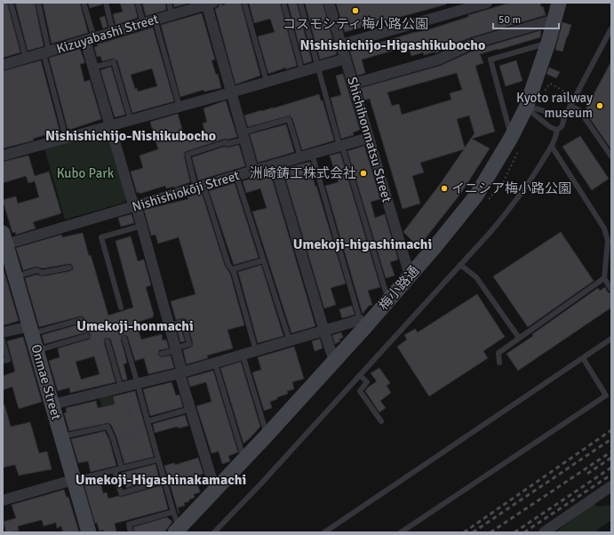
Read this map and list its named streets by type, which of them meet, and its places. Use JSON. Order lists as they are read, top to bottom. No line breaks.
{"streets":{"street":["Kizuyabashi Street","Shichihonmatsu Street","Nishishiokōji Street","梅小路通","Onmae Street"]},"crossings":[["Shichihonmatsu Street","Nishishiokōji Street"],["Shichihonmatsu Street","梅小路通"],["Nishishiokōji Street","Onmae Street"]],"districts":["Nishishichijo-Higashikubocho","Nishishichijo-Nishikubocho","Umekoji-higashimachi","Umekoji-honmachi","Umekoji-Higashinakamachi"],"parks":["Kubo Park"],"places":["コスモシティ梅小路公園","Kyoto railway museum","洲崎鋳工株式会社","イニシア梅小路公園"],"scale_bar":"50 m"}
